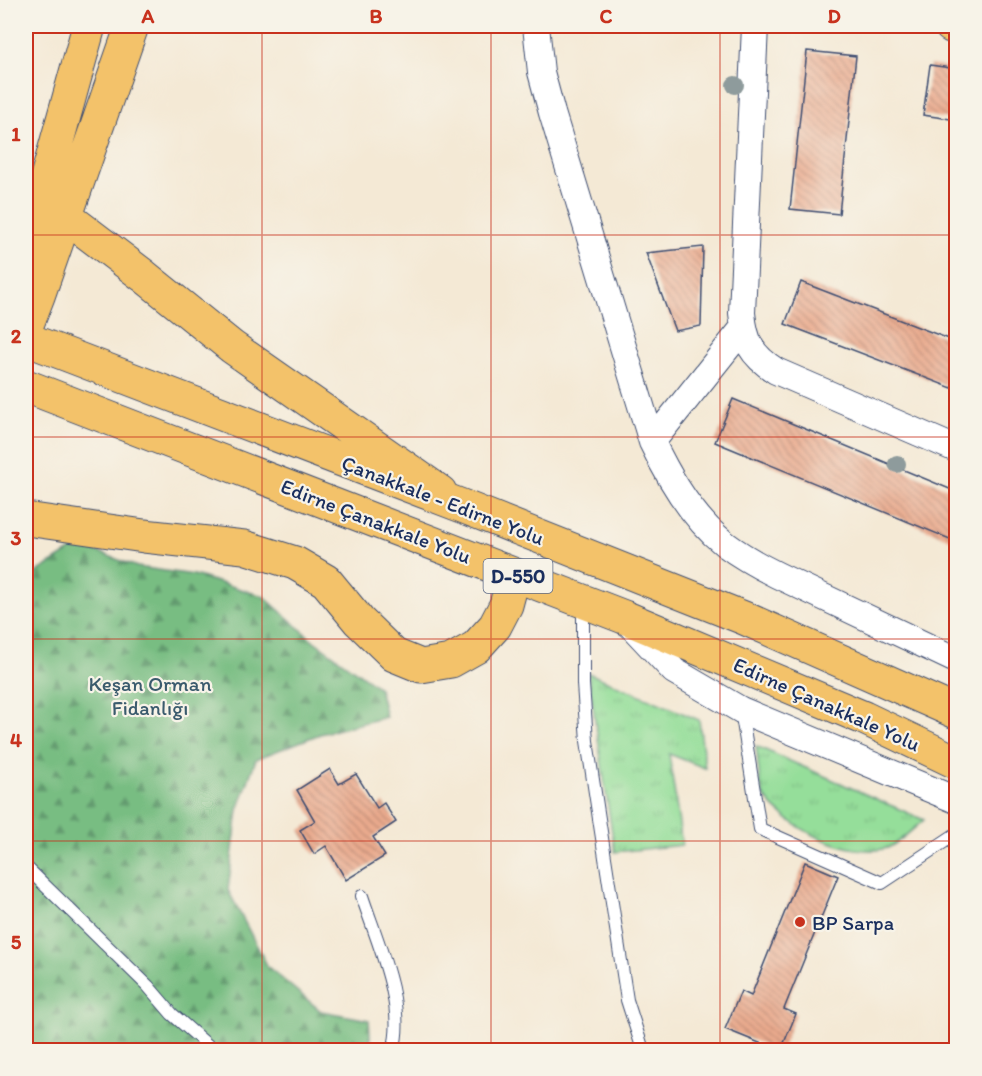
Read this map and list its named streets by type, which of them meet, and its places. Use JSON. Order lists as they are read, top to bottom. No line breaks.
{"streets":{"main road":["Çanakkale - Edirne Yolu","Edirne Çanakkale Yolu","D-550"]},"parks":["Keşan Orman Fidanlığı"],"places":["BP Sarpa"],"grid":{"columns":["A","B","C","D"],"rows":["1","2","3","4","5"]}}
